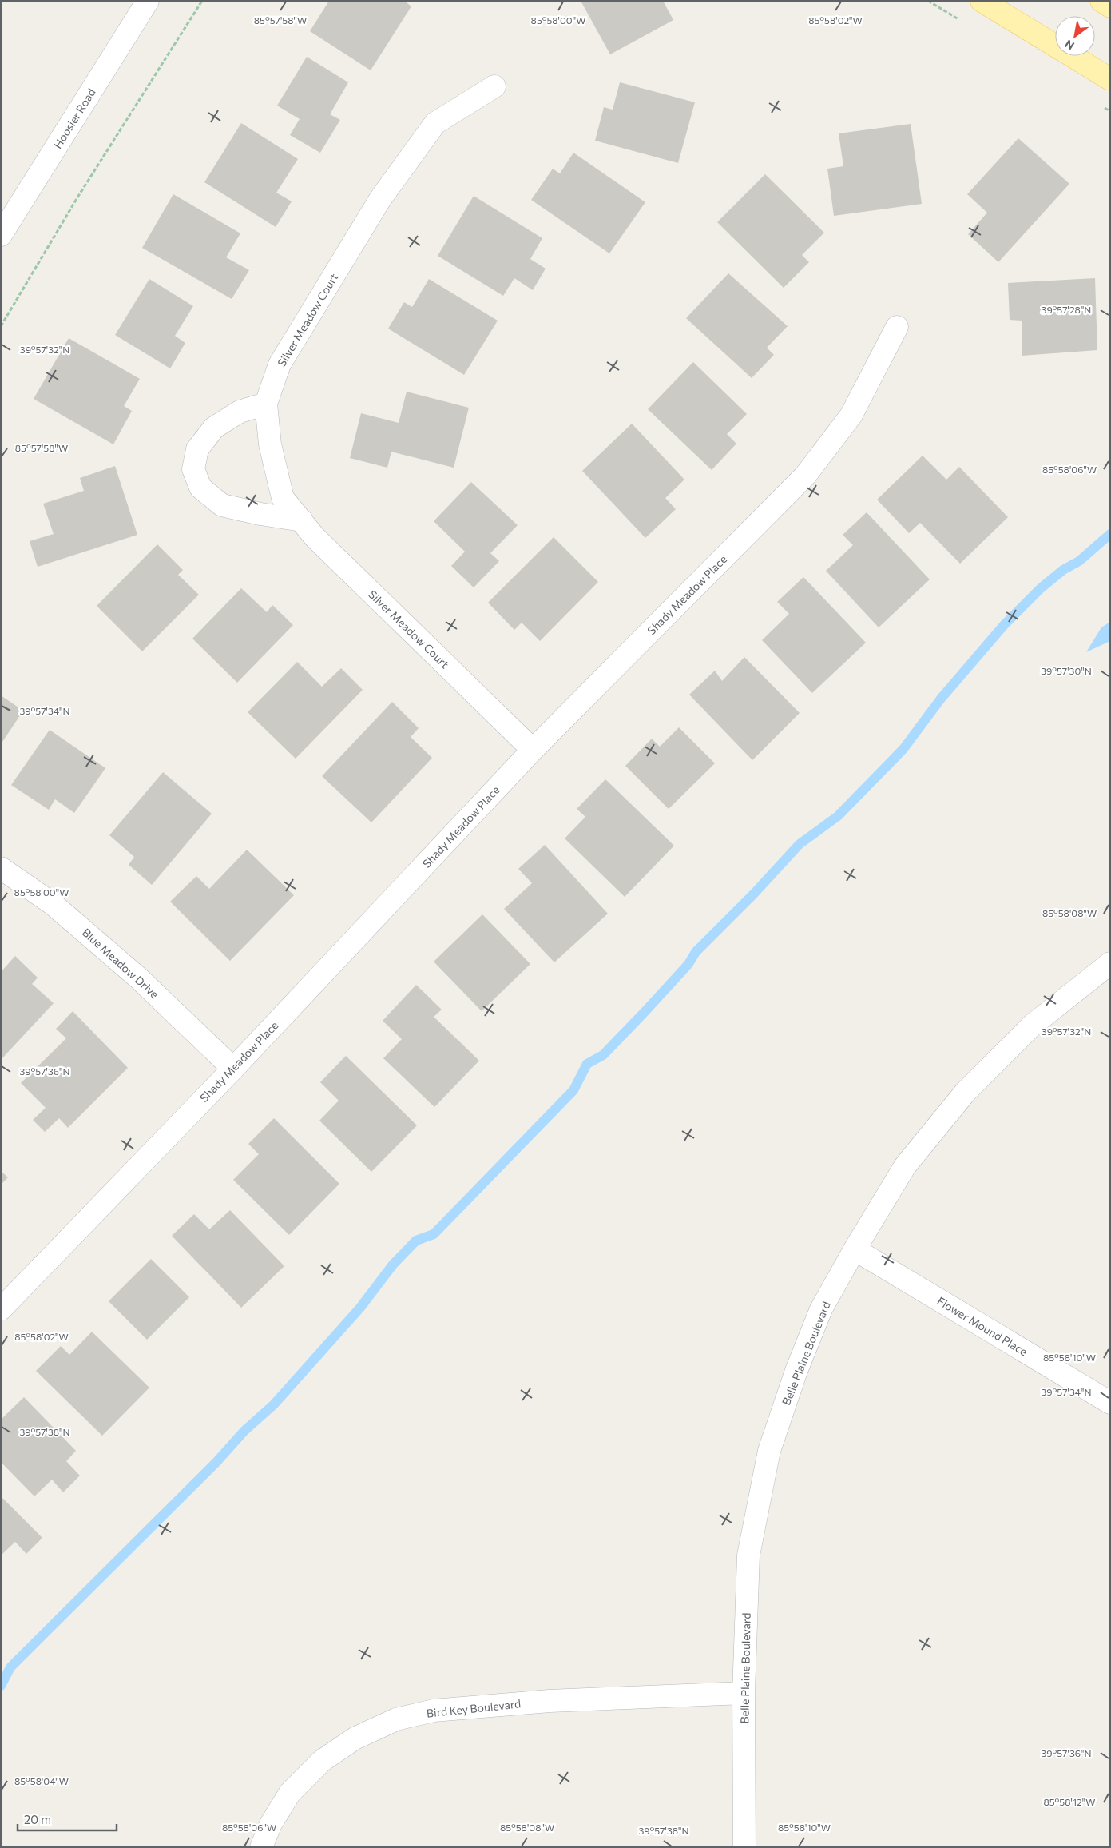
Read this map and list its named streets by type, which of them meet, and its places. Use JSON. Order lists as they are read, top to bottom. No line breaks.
{"streets":{"street":["Hoosier Road","Silver Meadow Court","Shady Meadow Place","Blue Meadow Drive","Flower Mound Place","Belle Plaine Boulevard","Bird Key Boulevard"]},"crossings":[["Silver Meadow Court","Shady Meadow Place"],["Shady Meadow Place","Blue Meadow Drive"],["Flower Mound Place","Belle Plaine Boulevard"],["Belle Plaine Boulevard","Bird Key Boulevard"]],"scale_bar":"20 m","north":"bottom left","coordinates":["85°57'58\"W","85°58'00\"W","85°58'02\"W","39°57'28\"N","39°57'32\"N","85°58'06\"W","39°57'30\"N","39°57'34\"N","85°58'08\"W","39°57'36\"N","85°58'10\"W","39°57'38\"N","85°58'04\"W","85°58'12\"W"]}
